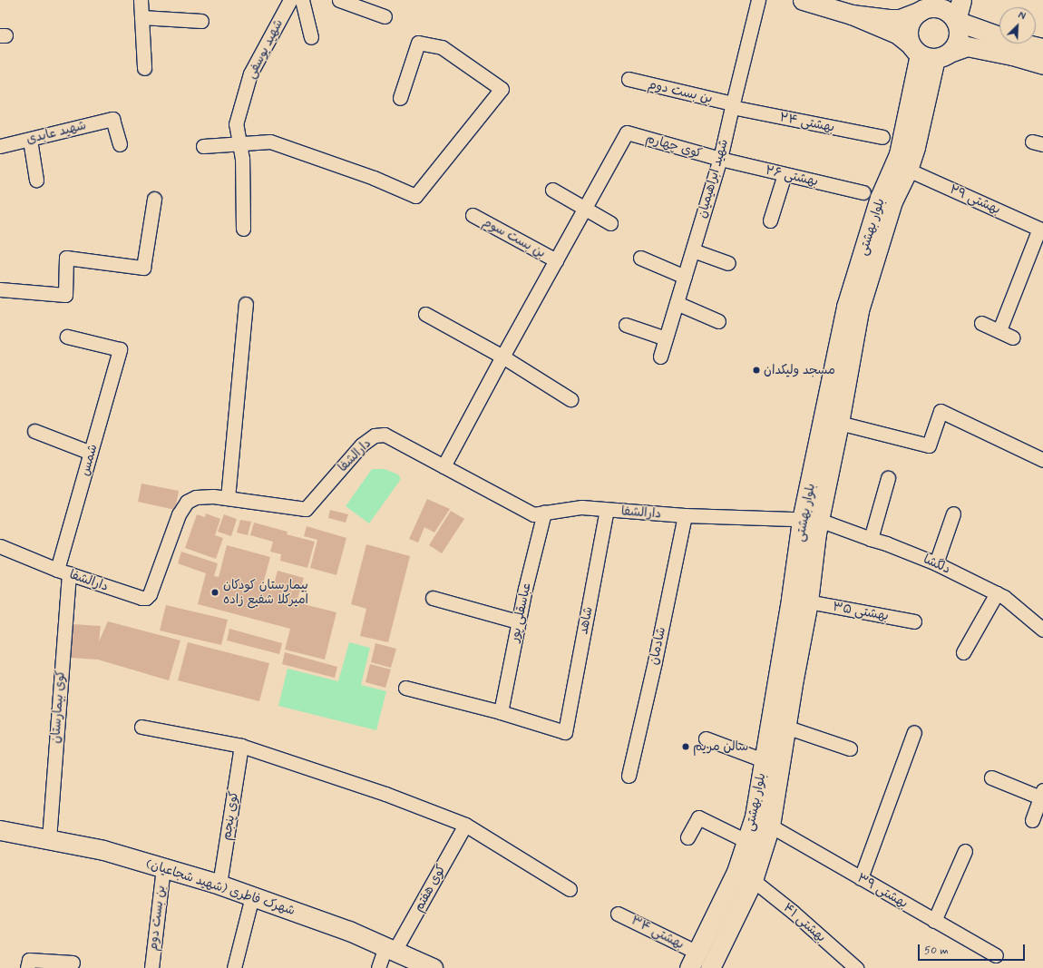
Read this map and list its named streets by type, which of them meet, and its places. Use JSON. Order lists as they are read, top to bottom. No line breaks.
{"streets":{"main road":["بلوار بهشتی","شهرک فاطری (شهید شجاعیان)"],"street":["شهید یوسفی","بن بست دوم","بهشتی ۲۴","شهید عابدی","کوی چهارم","بهشتی ۲۶","شهید ابراهیمیان","بهشتی ۲۹","بن بست سوم","دارالشفا","شمس","دلگشا","بهشتی ۳۵","عباسقلی پور","شاهد","شادمان","کوی بیمارستان","کوی پنجم","کوی هفتم","بهشتی ۳۹","بهشتی ۴۱","بهشتی ۳۴"]},"crossings":[["بن بست دوم","بهشتی ۲۴"],["بن بست دوم","شهید ابراهیمیان"],["بن بست دوم","شهرک فاطری (شهید شجاعیان)"],["بهشتی ۲۴","شهید ابراهیمیان"],["کوی چهارم","بهشتی ۲۶"],["کوی چهارم","شهید ابراهیمیان"],["بهشتی ۲۶","شهید ابراهیمیان"],["بهشتی ۲۹","بلوار بهشتی"],["بلوار بهشتی","دارالشفا"],["بلوار بهشتی","دلگشا"],["بلوار بهشتی","بهشتی ۳۵"],["بلوار بهشتی","بهشتی ۳۹"],["بلوار بهشتی","بهشتی ۴۱"],["بلوار بهشتی","بهشتی ۳۴"],["دارالشفا","شمس"],["دارالشفا","دلگشا"],["دارالشفا","عباسقلی پور"],["دارالشفا","شاهد"],["دارالشفا","شادمان"],["دارالشفا","کوی بیمارستان"],["شمس","کوی بیمارستان"],["عباسقلی پور","شاهد"],["کوی بیمارستان","شهرک فاطری (شهید شجاعیان)"],["کوی پنجم","شهرک فاطری (شهید شجاعیان)"],["شهرک فاطری (شهید شجاعیان)","کوی هفتم"]],"places":["مسجد ولیکدان","بیمارستان کودکان امیرکلا شفیع زاده","سالن مریم"],"scale_bar":"50 m","north":"top right"}
